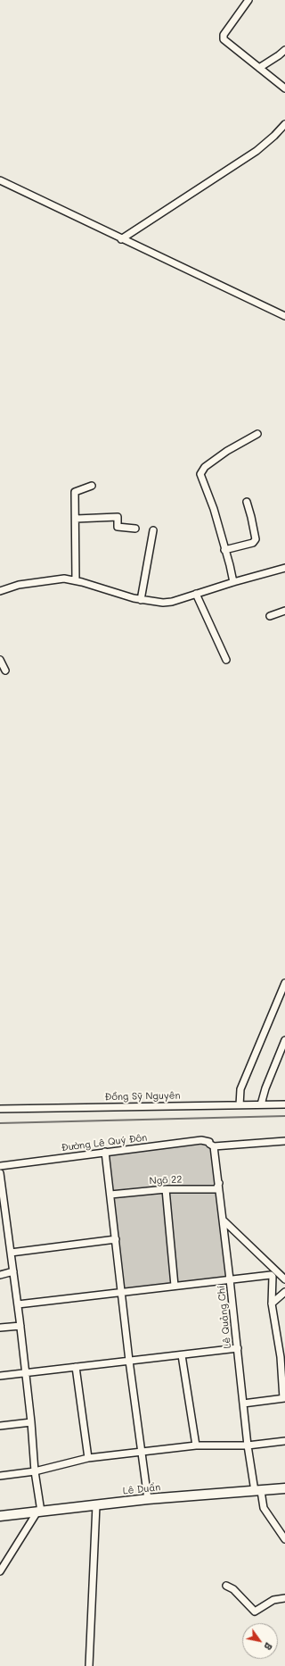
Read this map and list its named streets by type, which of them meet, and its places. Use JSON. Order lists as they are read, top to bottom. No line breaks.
{"streets":{"main road":["Lê Duẩn"],"street":["Đồng Sỹ Nguyên","Đường Lê Quý Đôn","Ngõ 22","Lê Quảng Chí"]},"crossings":[["Đường Lê Quý Đôn","Lê Quảng Chí"],["Ngõ 22","Lê Quảng Chí"],["Lê Quảng Chí","Lê Duẩn"]],"north":"bottom right"}
